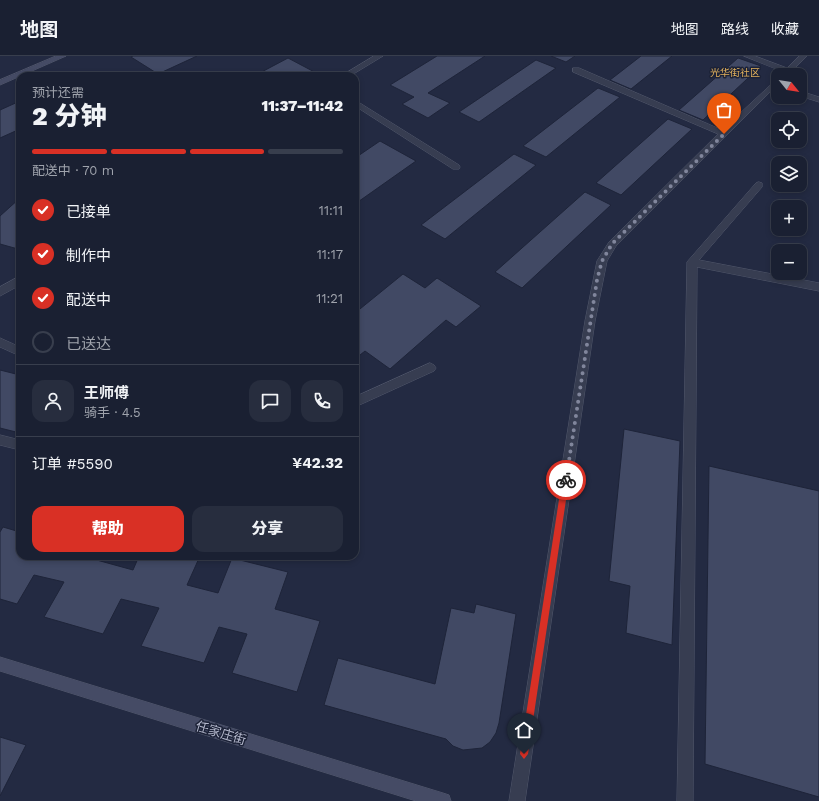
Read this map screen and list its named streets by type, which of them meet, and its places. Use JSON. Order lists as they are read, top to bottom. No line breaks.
{"streets":{"street":["任家庄街"]},"districts":["光华街社区"],"north":"bottom right","page":{"header":"地图","nav":["地图","路线","收藏"],"map_buttons":["+","−"],"heading":["2 分钟","预计还需","11:37–11:42"],"panel":["王师傅","骑手 · 4.5","订单 #5590","¥42.32"],"bar":"配送中 · 70 m","list":[["已接单","11:11"],["制作中","11:17"],["配送中","11:21"],"已送达"],"buttons":["帮助","分享"]}}
